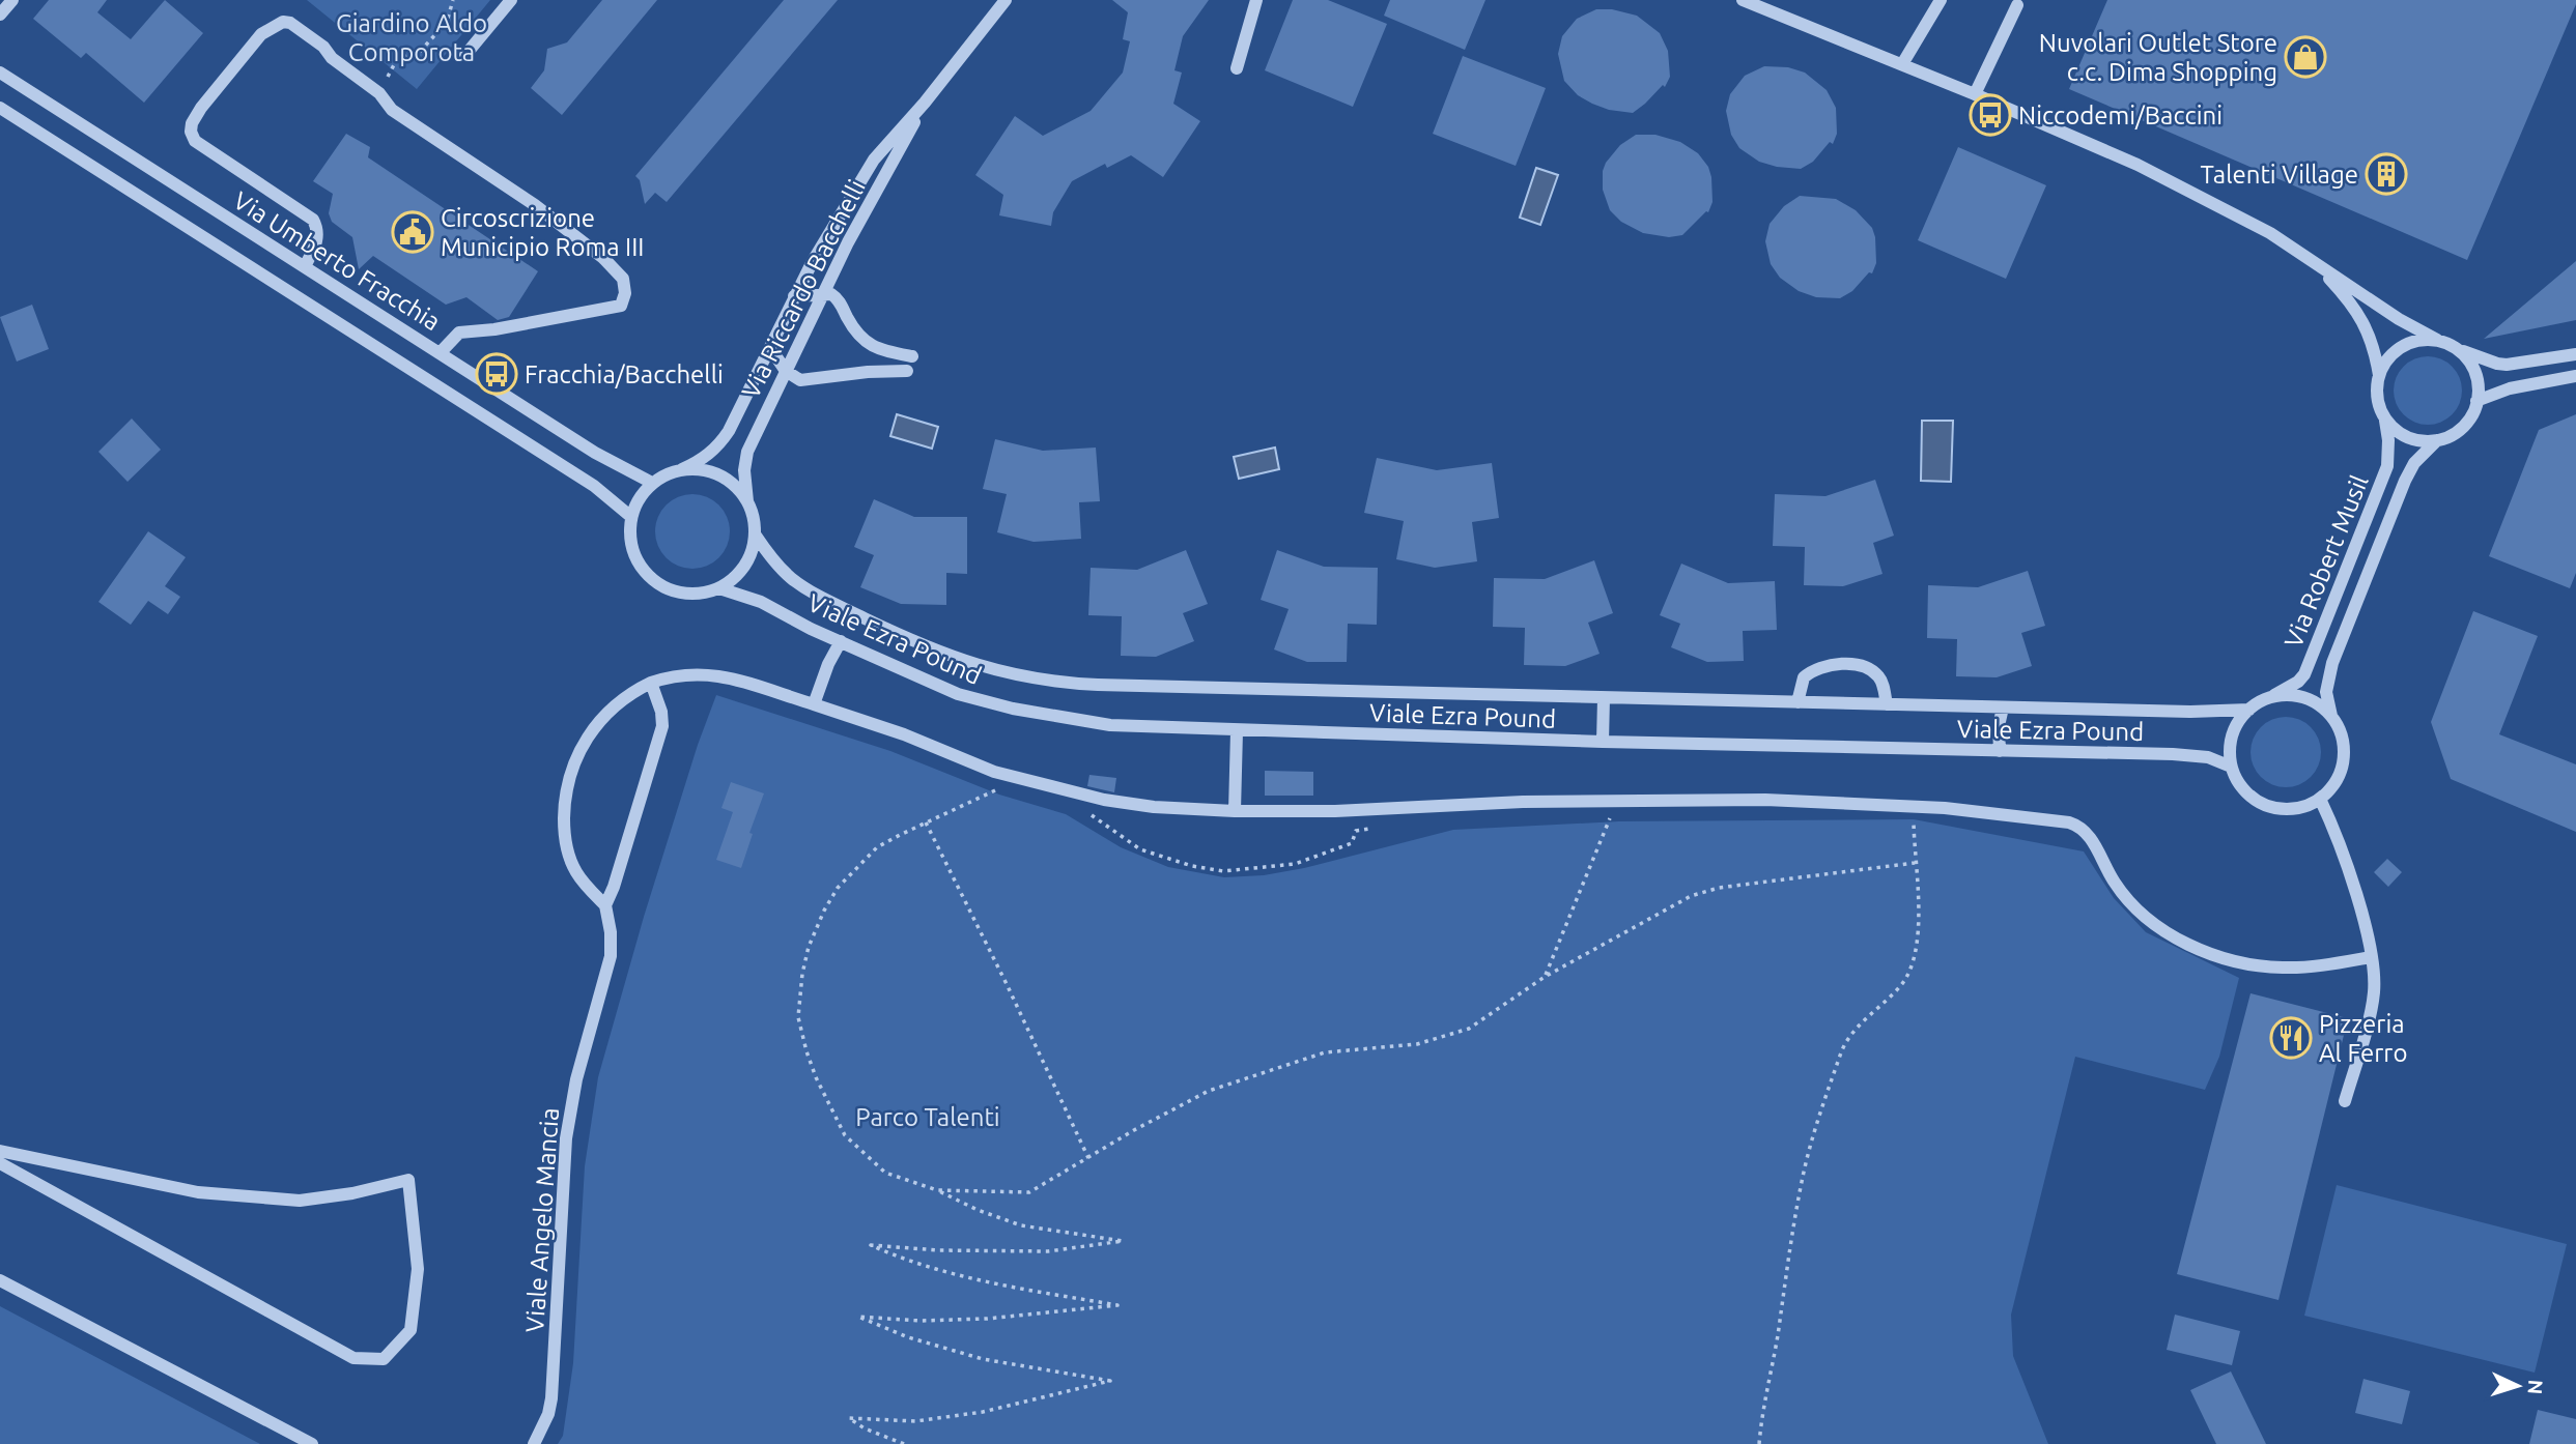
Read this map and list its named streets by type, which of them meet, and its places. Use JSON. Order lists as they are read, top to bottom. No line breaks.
{"streets":{"street":["Via Umberto Fracchia","Via Riccardo Bacchelli","Via Robert Musil","Viale Ezra Pound","Viale Angelo Mancia"]},"crossings":[["Via Umberto Fracchia","Via Riccardo Bacchelli"],["Via Umberto Fracchia","Viale Ezra Pound"],["Via Riccardo Bacchelli","Viale Ezra Pound"],["Via Robert Musil","Viale Ezra Pound"]],"parks":["Giardino Aldo Comporota","Parco Talenti"],"places":{"shop":["Nuvolari Outlet Store c.c. Dima Shopping"],"bus stop":["Niccodemi/Baccini","Fracchia/Bacchelli"],"building":["Talenti Village"],"public building":["Circoscrizione Municipio Roma III"],"restaurant":["Pizzeria Al Ferro"]},"north":"right"}
